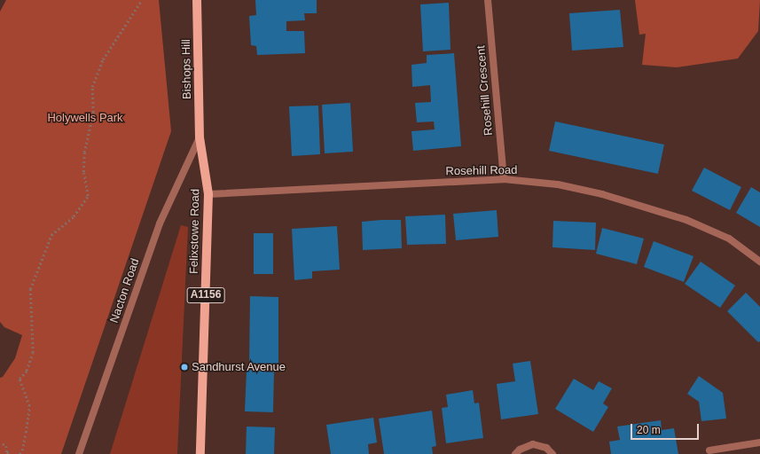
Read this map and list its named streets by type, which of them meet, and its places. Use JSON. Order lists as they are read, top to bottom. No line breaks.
{"streets":{"main road":["Bishops Hill","Felixstowe Road","A1156"],"street":["Rosehill Crescent","Rosehill Road","Nacton Road"]},"crossings":[["Bishops Hill","Felixstowe Road"],["Bishops Hill","Nacton Road"],["Rosehill Crescent","Rosehill Road"],["Rosehill Road","Felixstowe Road"],["Felixstowe Road","Nacton Road"]],"parks":["Holywells Park"],"places":["Sandhurst Avenue"],"scale_bar":"20 m"}
